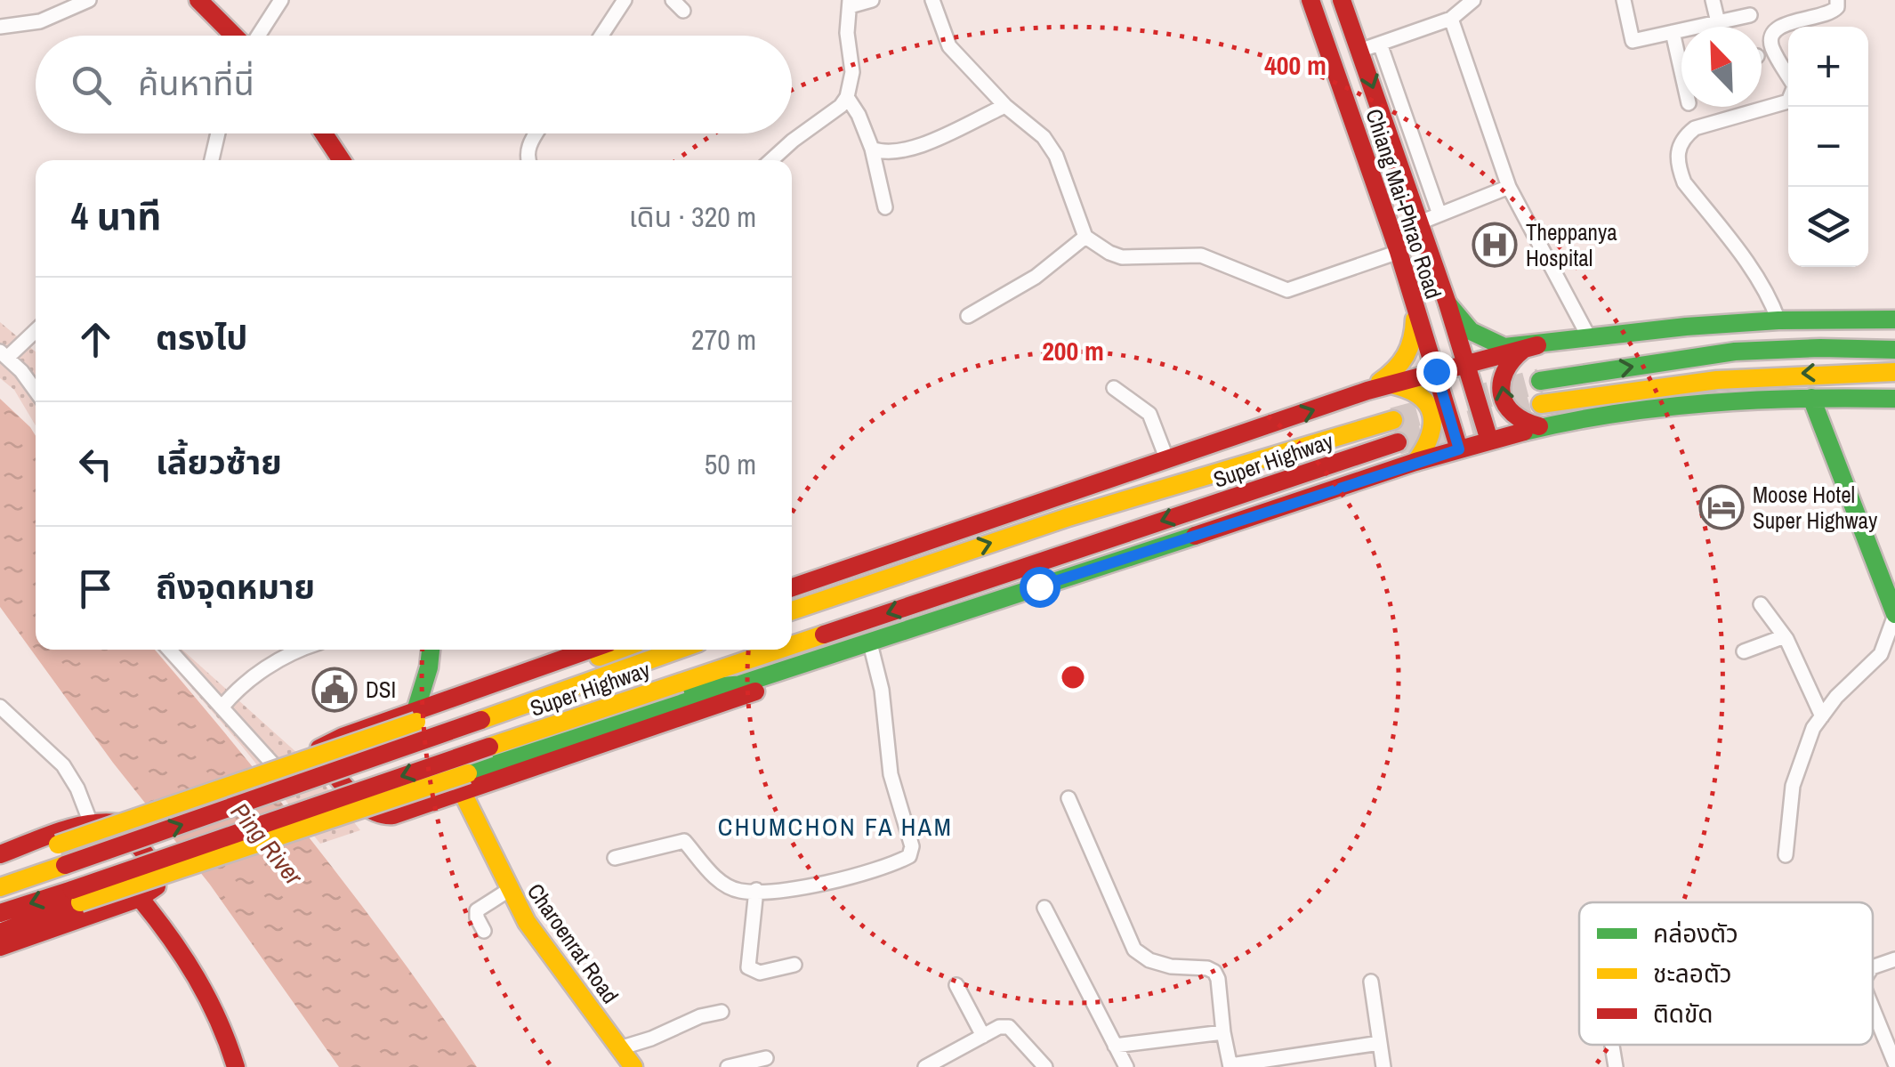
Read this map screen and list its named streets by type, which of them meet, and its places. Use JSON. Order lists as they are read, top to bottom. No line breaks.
{"streets":{"main road":["Chiang Mai-Phrao Road","Super Highway","Charoenrat Road"]},"districts":["CHUMCHON FA HAM"],"water":["Ping River"],"places":{"hospital":["Theppanya Hospital"],"hotel":["Moose Hotel Super Highway"],"public building":["DSI"]},"legend":["คล่องตัว","ชะลอตัว","ติดขัด"],"north":"top left","page":{"map_buttons":["+","−"],"search":"ค้นหาที่นี่","heading":["4 นาที","เดิน · 320 m"],"list":[["ตรงไป","270 m"],["เลี้ยวซ้าย","50 m"],"ถึงจุดหมาย"]},"rings":["400 m","200 m"]}
